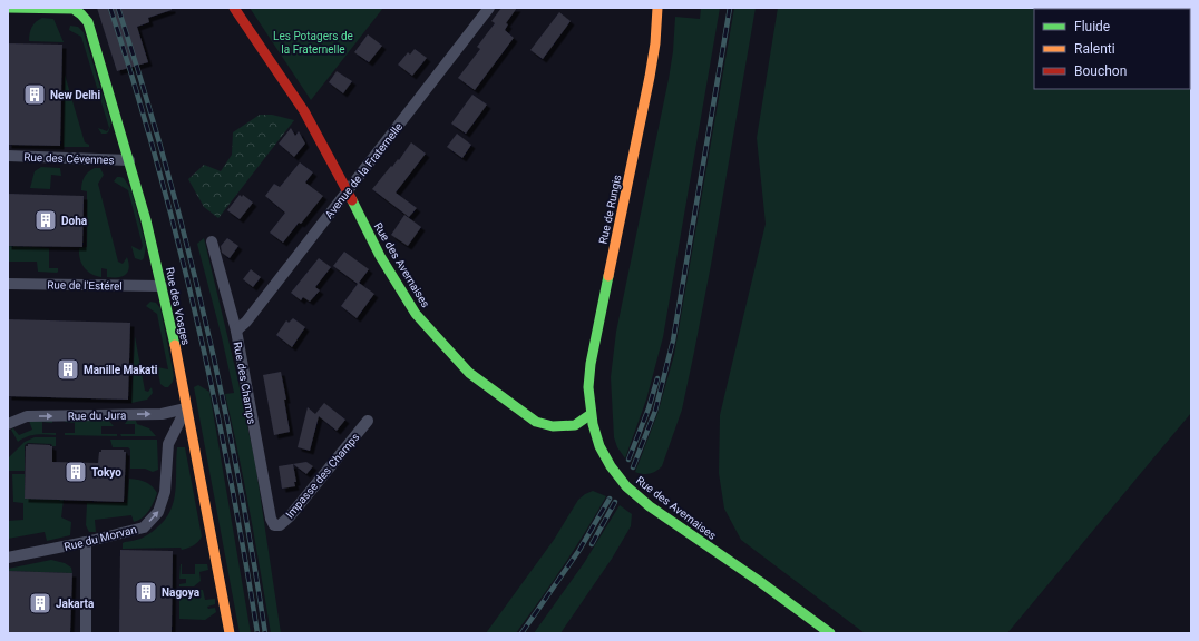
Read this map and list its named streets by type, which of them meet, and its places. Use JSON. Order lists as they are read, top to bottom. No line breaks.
{"streets":{"street":["Rue des Cévennes","Avenue de la Fraternelle","Rue de Rungis","Rue des Avernaises","Rue de l'Estérel","Rue des Vosges","Rue des Champs","Rue du Jura","Impasse des Champs","Rue du Morvan"]},"crossings":[["Rue des Cévennes","Rue des Vosges"],["Avenue de la Fraternelle","Rue des Avernaises"],["Avenue de la Fraternelle","Rue des Champs"],["Rue de Rungis","Rue des Avernaises"],["Rue de l'Estérel","Rue des Vosges"],["Rue des Vosges","Rue du Jura"],["Rue des Vosges","Rue du Morvan"],["Rue des Champs","Impasse des Champs"],["Rue du Jura","Rue du Morvan"]],"one_way":["Rue du Jura","Rue du Morvan"],"parks":["Les Potagers de la Fraternelle"],"places":{"building":["New Delhi","Doha","Manille Makati","Tokyo","Nagoya","Jakarta"]},"legend":["Fluide","Ralenti","Bouchon"]}
